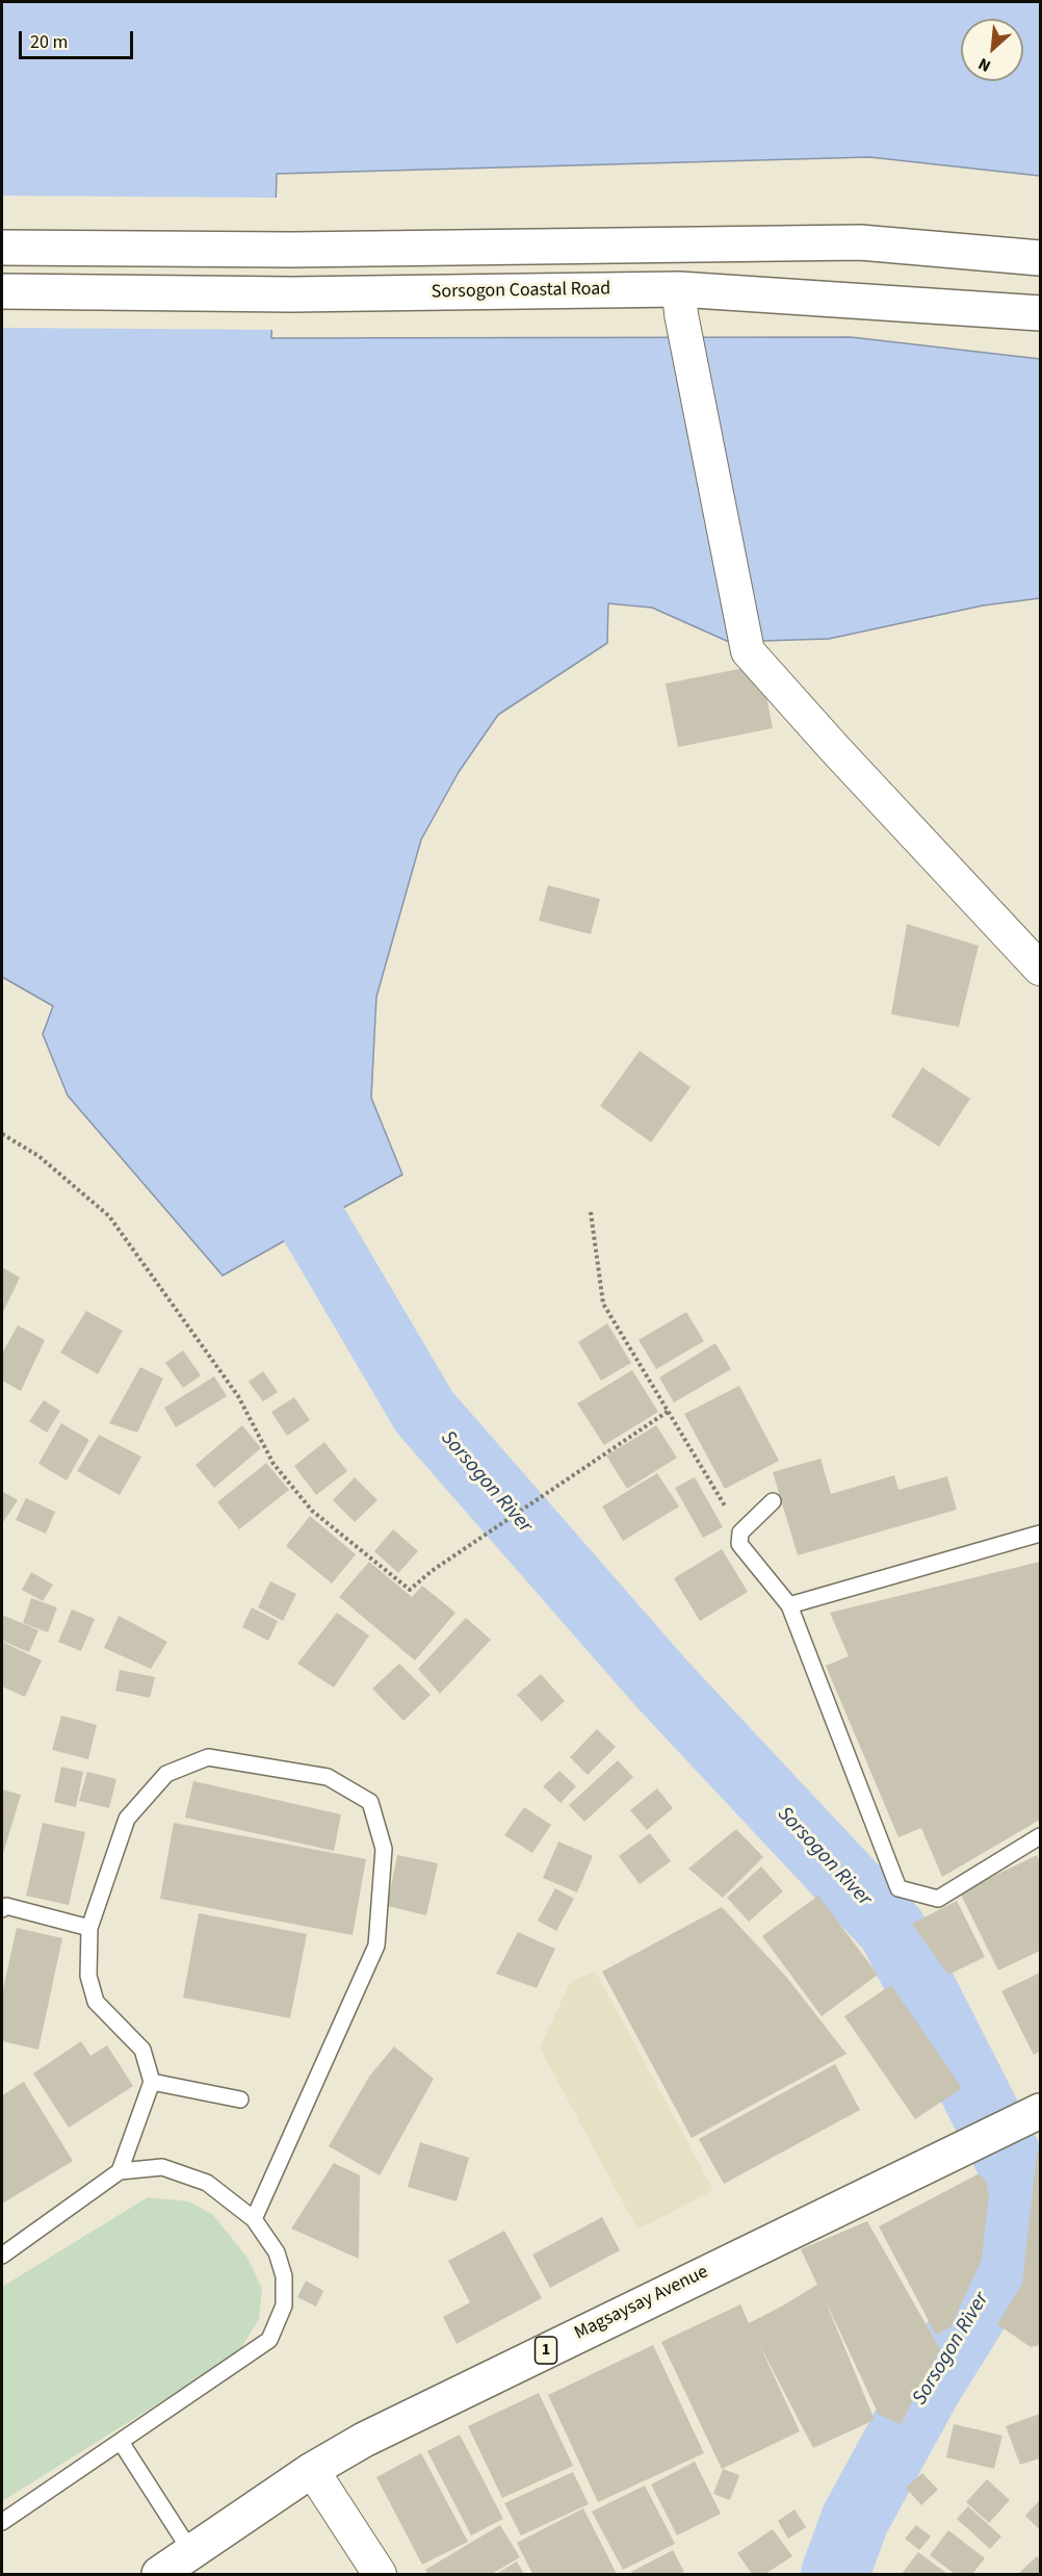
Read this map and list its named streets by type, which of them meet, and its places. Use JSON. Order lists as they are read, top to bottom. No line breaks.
{"streets":{"main road":["Sorsogon Coastal Road","Magsaysay Avenue","1"]},"water":["Sorsogon River"],"scale_bar":"20 m","north":"bottom left"}
